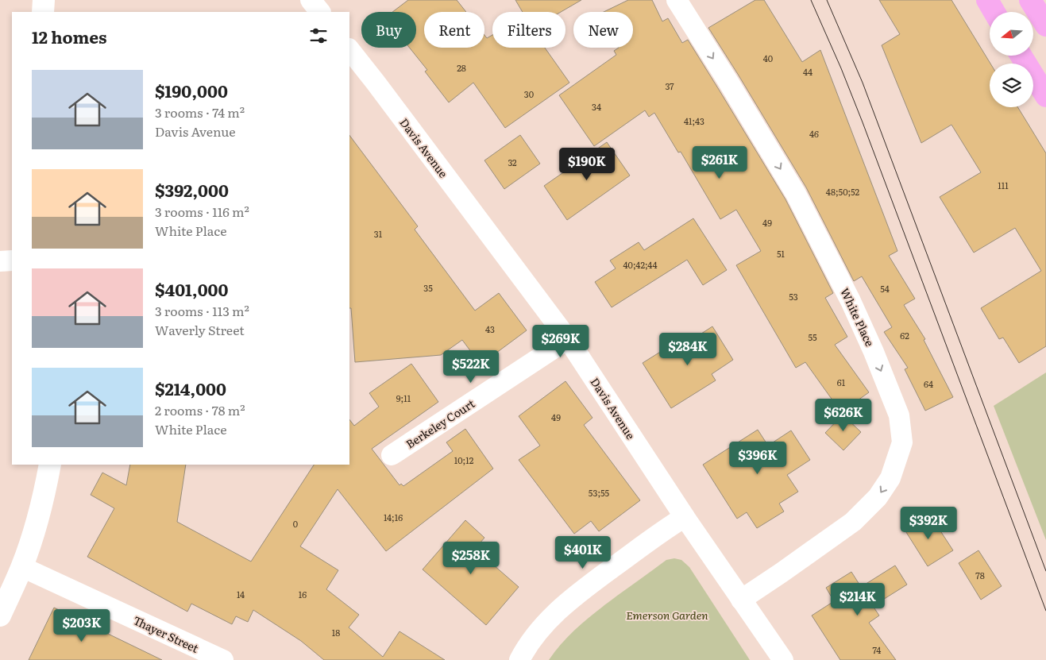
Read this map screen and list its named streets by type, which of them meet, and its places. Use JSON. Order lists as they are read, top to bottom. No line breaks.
{"streets":{"street":["Davis Avenue","White Place","Berkeley Court","Thayer Street"]},"crossings":[["Davis Avenue","White Place"],["Davis Avenue","Berkeley Court"]],"one_way":["White Place"],"parks":["Emerson Garden"],"house_numbers":["40","28","44","37","30","34","41;43","46","32","111","48;50;52","49","31","51","40;42;44","35","54","53","43","62","55","61","64","9;11","49","10;12","53;55","14;16","0","78","14","16","18","74"],"north":"left","page":{"chip":["Buy","Rent","Filters","New"],"heading":"12 homes","list":[{"name":"$190,000","note":"3 rooms · 74 m² · Davis Avenue"},{"name":"$392,000","note":"3 rooms · 116 m² · White Place"},{"name":"$401,000","note":"3 rooms · 113 m² · Waverly Street"},{"name":"$214,000","note":"2 rooms · 78 m² · White Place"}],"price":["$261K","$190K","$269K","$284K","$522K","$626K","$396K","$392K","$401K","$258K","$214K","$203K"]}}
